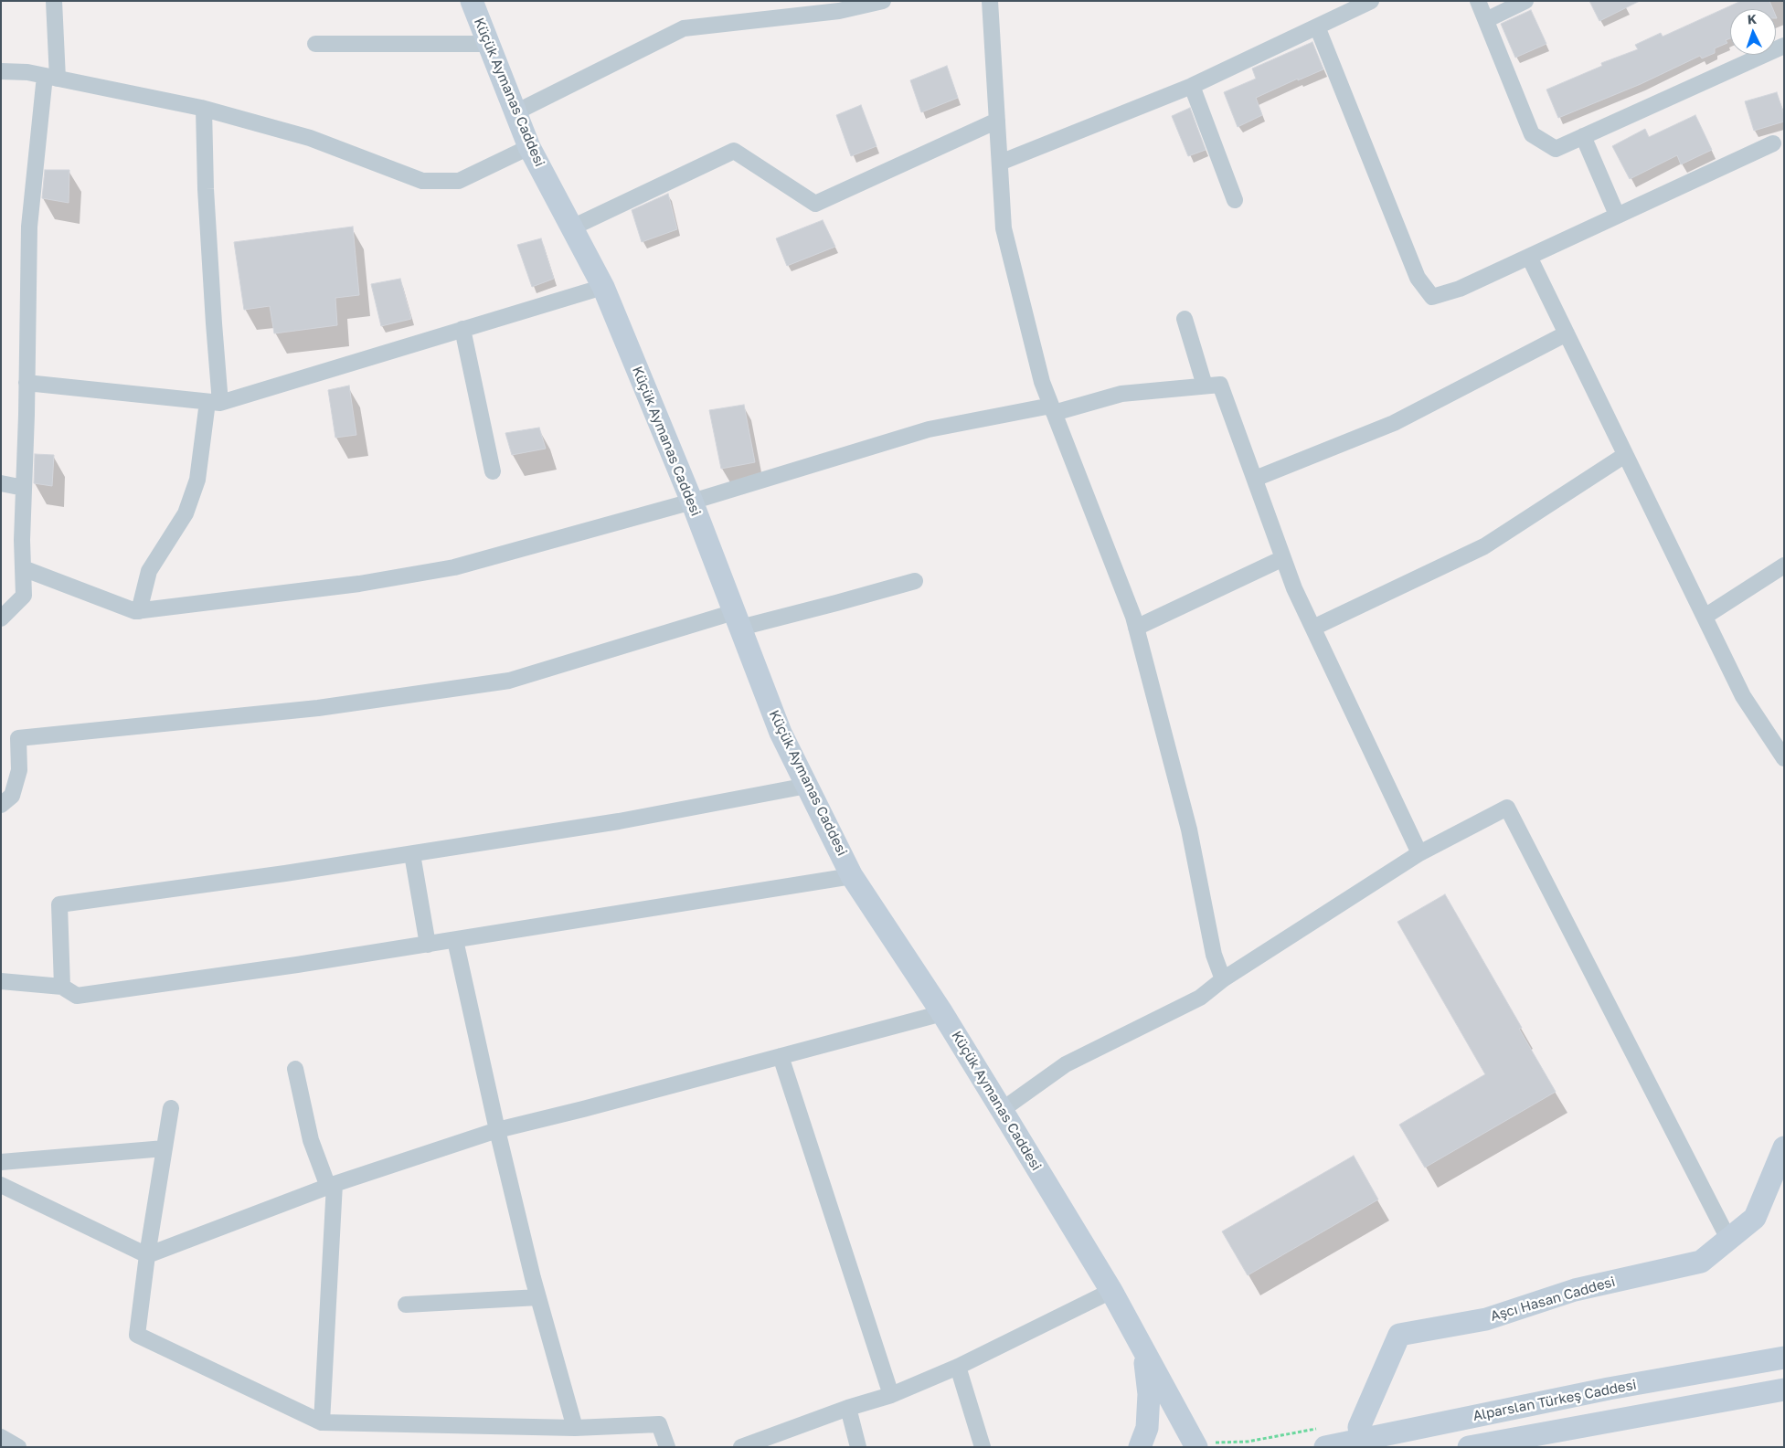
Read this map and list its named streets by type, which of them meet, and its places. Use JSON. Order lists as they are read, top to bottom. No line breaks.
{"streets":{"street":["Küçük Aymanas Caddesi","Aşcı Hasan Caddesi","Alparslan Türkeş Caddesi"]},"crossings":[["Aşcı Hasan Caddesi","Alparslan Türkeş Caddesi"]],"north":"top"}
